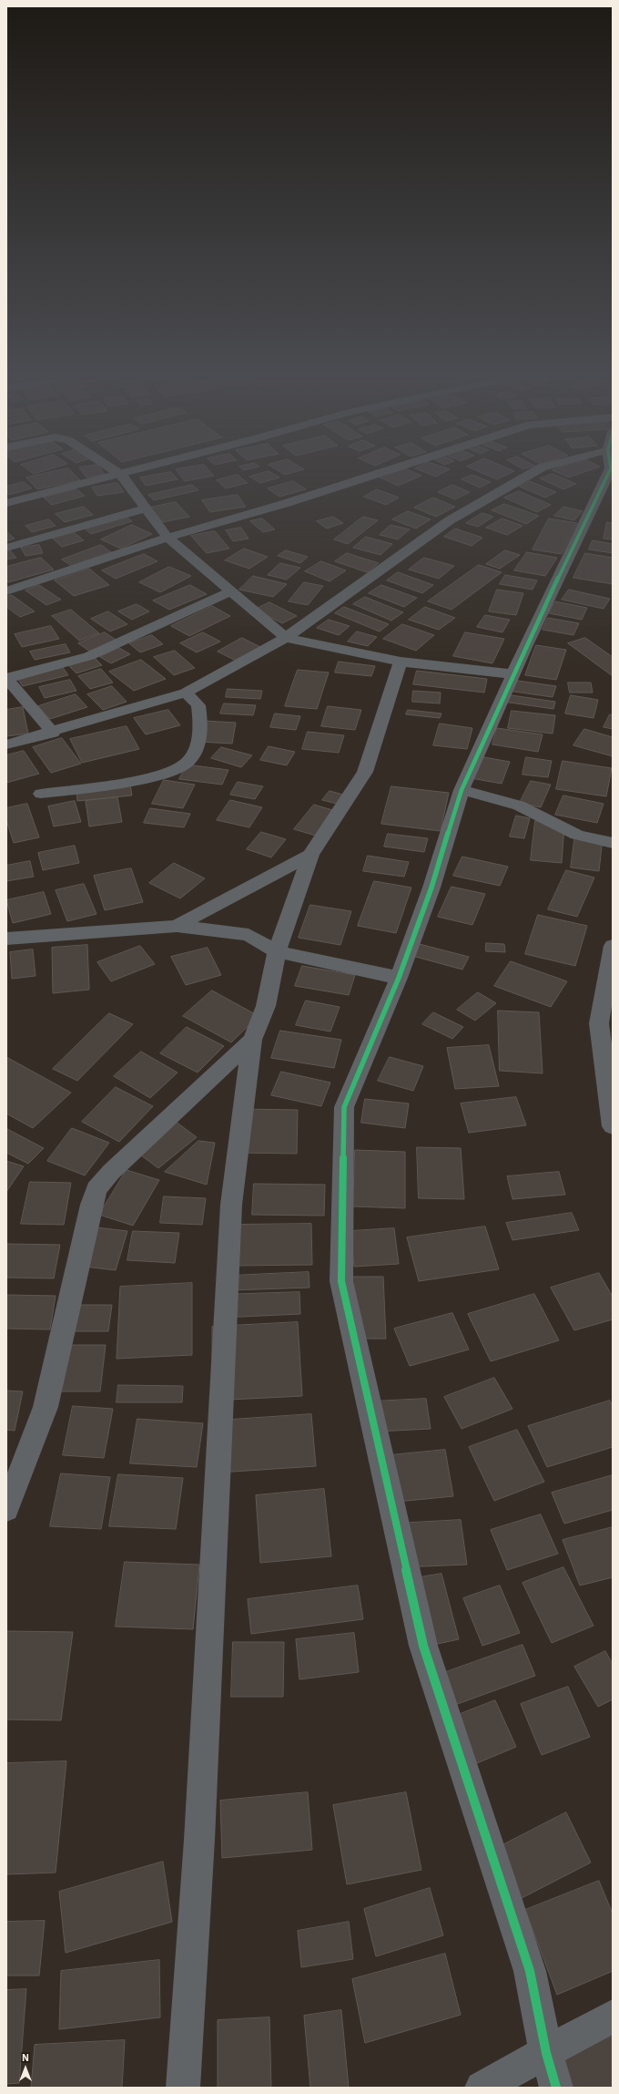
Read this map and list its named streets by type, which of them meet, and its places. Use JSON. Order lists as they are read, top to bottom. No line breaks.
{"north":"top"}
